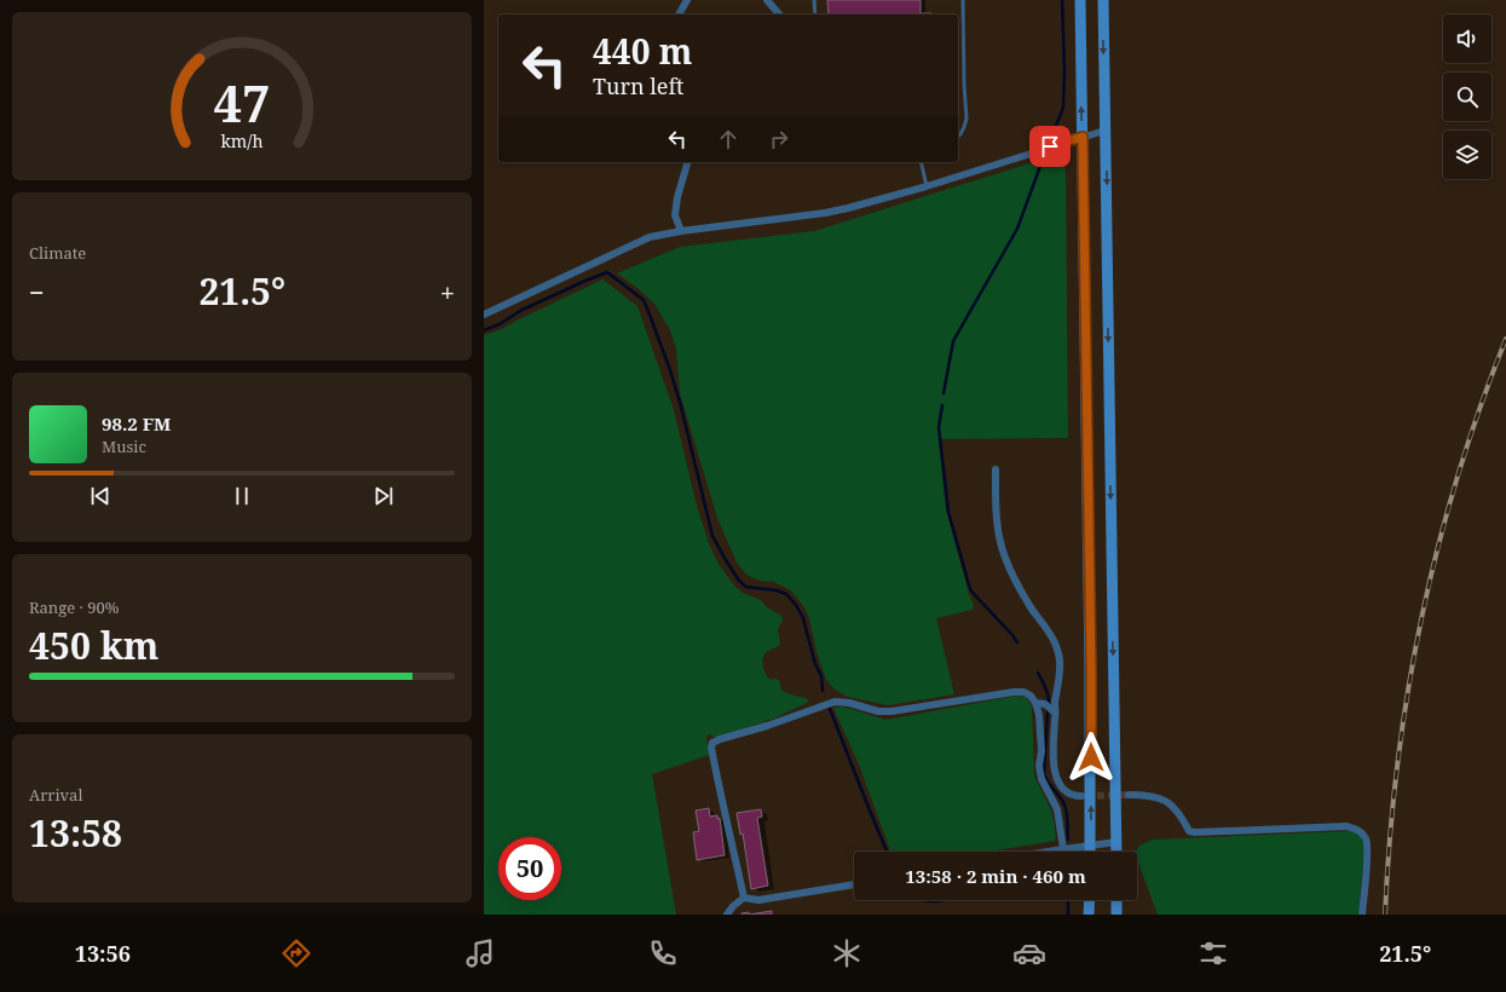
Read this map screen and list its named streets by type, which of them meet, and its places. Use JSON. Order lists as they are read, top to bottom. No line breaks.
{"page":{"turn":["440 m","Turn left"],"tile":["Climate",["Range · 90%","450 km"],["Arrival","13:58"]],"heat":["−","21.5°","+"],"song":["98.2 FM","Music"],"limit":"50","trip":"13:58 · 2 min · 460 m","tabs":["13:56","21.5°"],"gauge":["47","km/h"]}}
